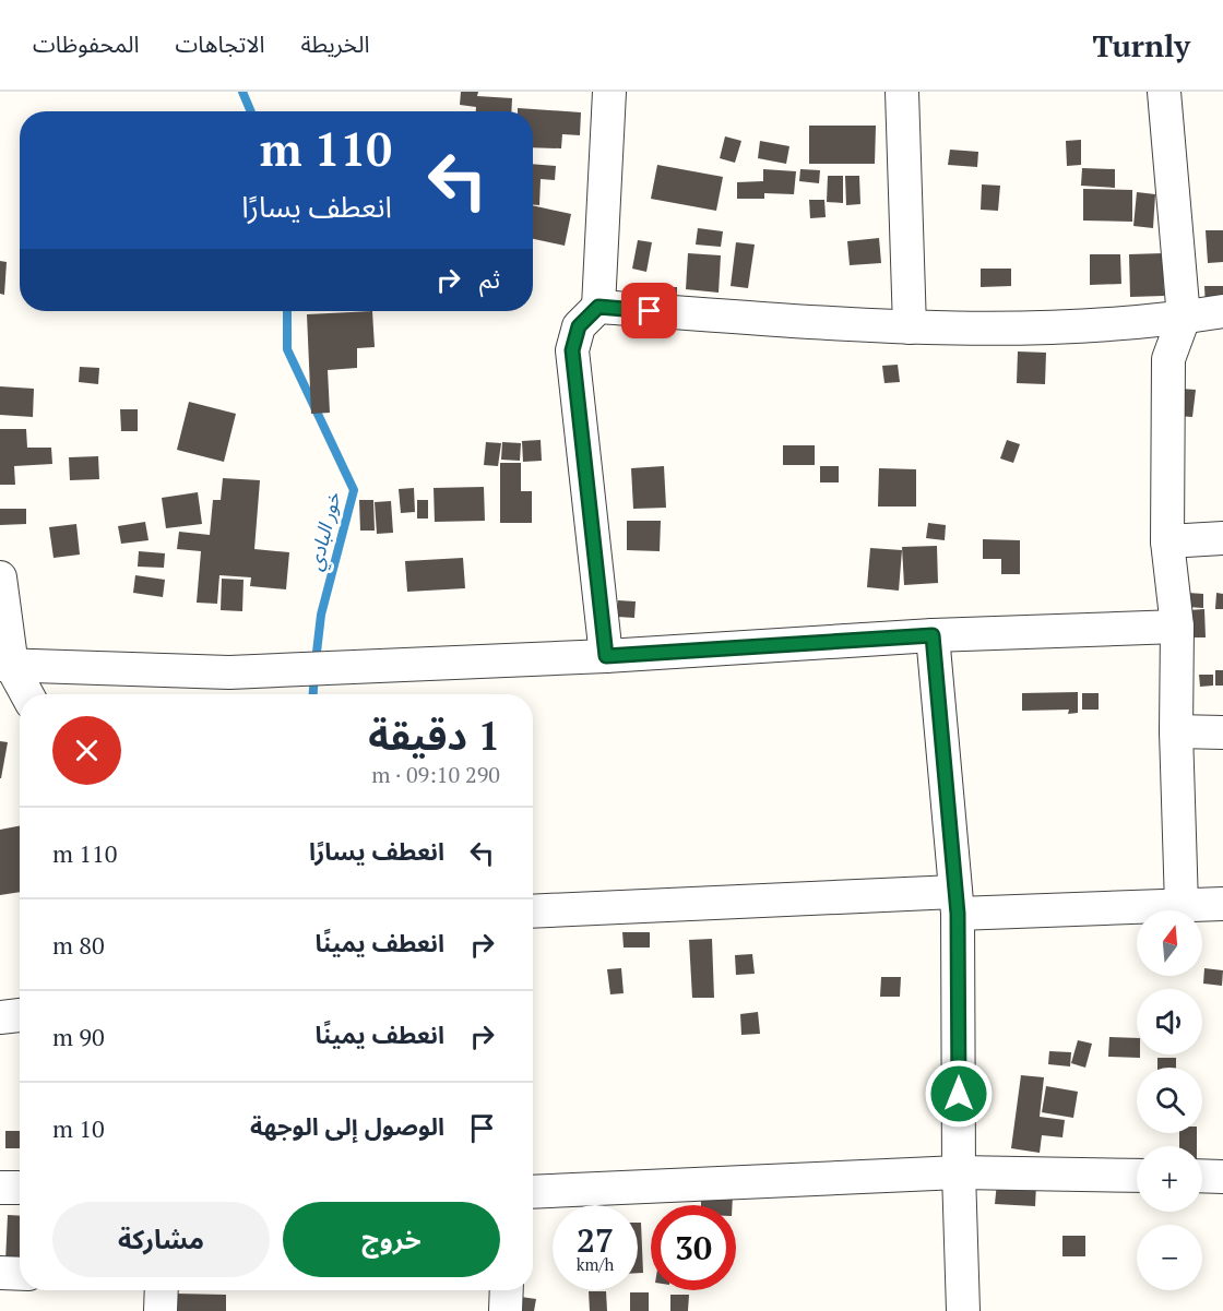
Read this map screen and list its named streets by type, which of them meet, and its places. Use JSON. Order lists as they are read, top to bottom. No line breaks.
{"water":["خور البادي"],"north":"top","page":{"header":"Turnly","nav":["الخريطة","الاتجاهات","المحفوظات"],"turn":["110 m","انعطف يسارًا"],"then":"ثم","heading":["1 دقيقة","290 m · 09:10"],"list":[{"name":"انعطف يسارًا","value":"110 m"},{"name":"انعطف يمينًا","value":"80 m"},{"name":"انعطف يمينًا","value":"90 m"},{"name":"الوصول إلى الوجهة","value":"10 m"}],"map_buttons":["+","−"],"buttons":["خروج","مشاركة"],"speed":"27 km/h","limit":"30"}}
